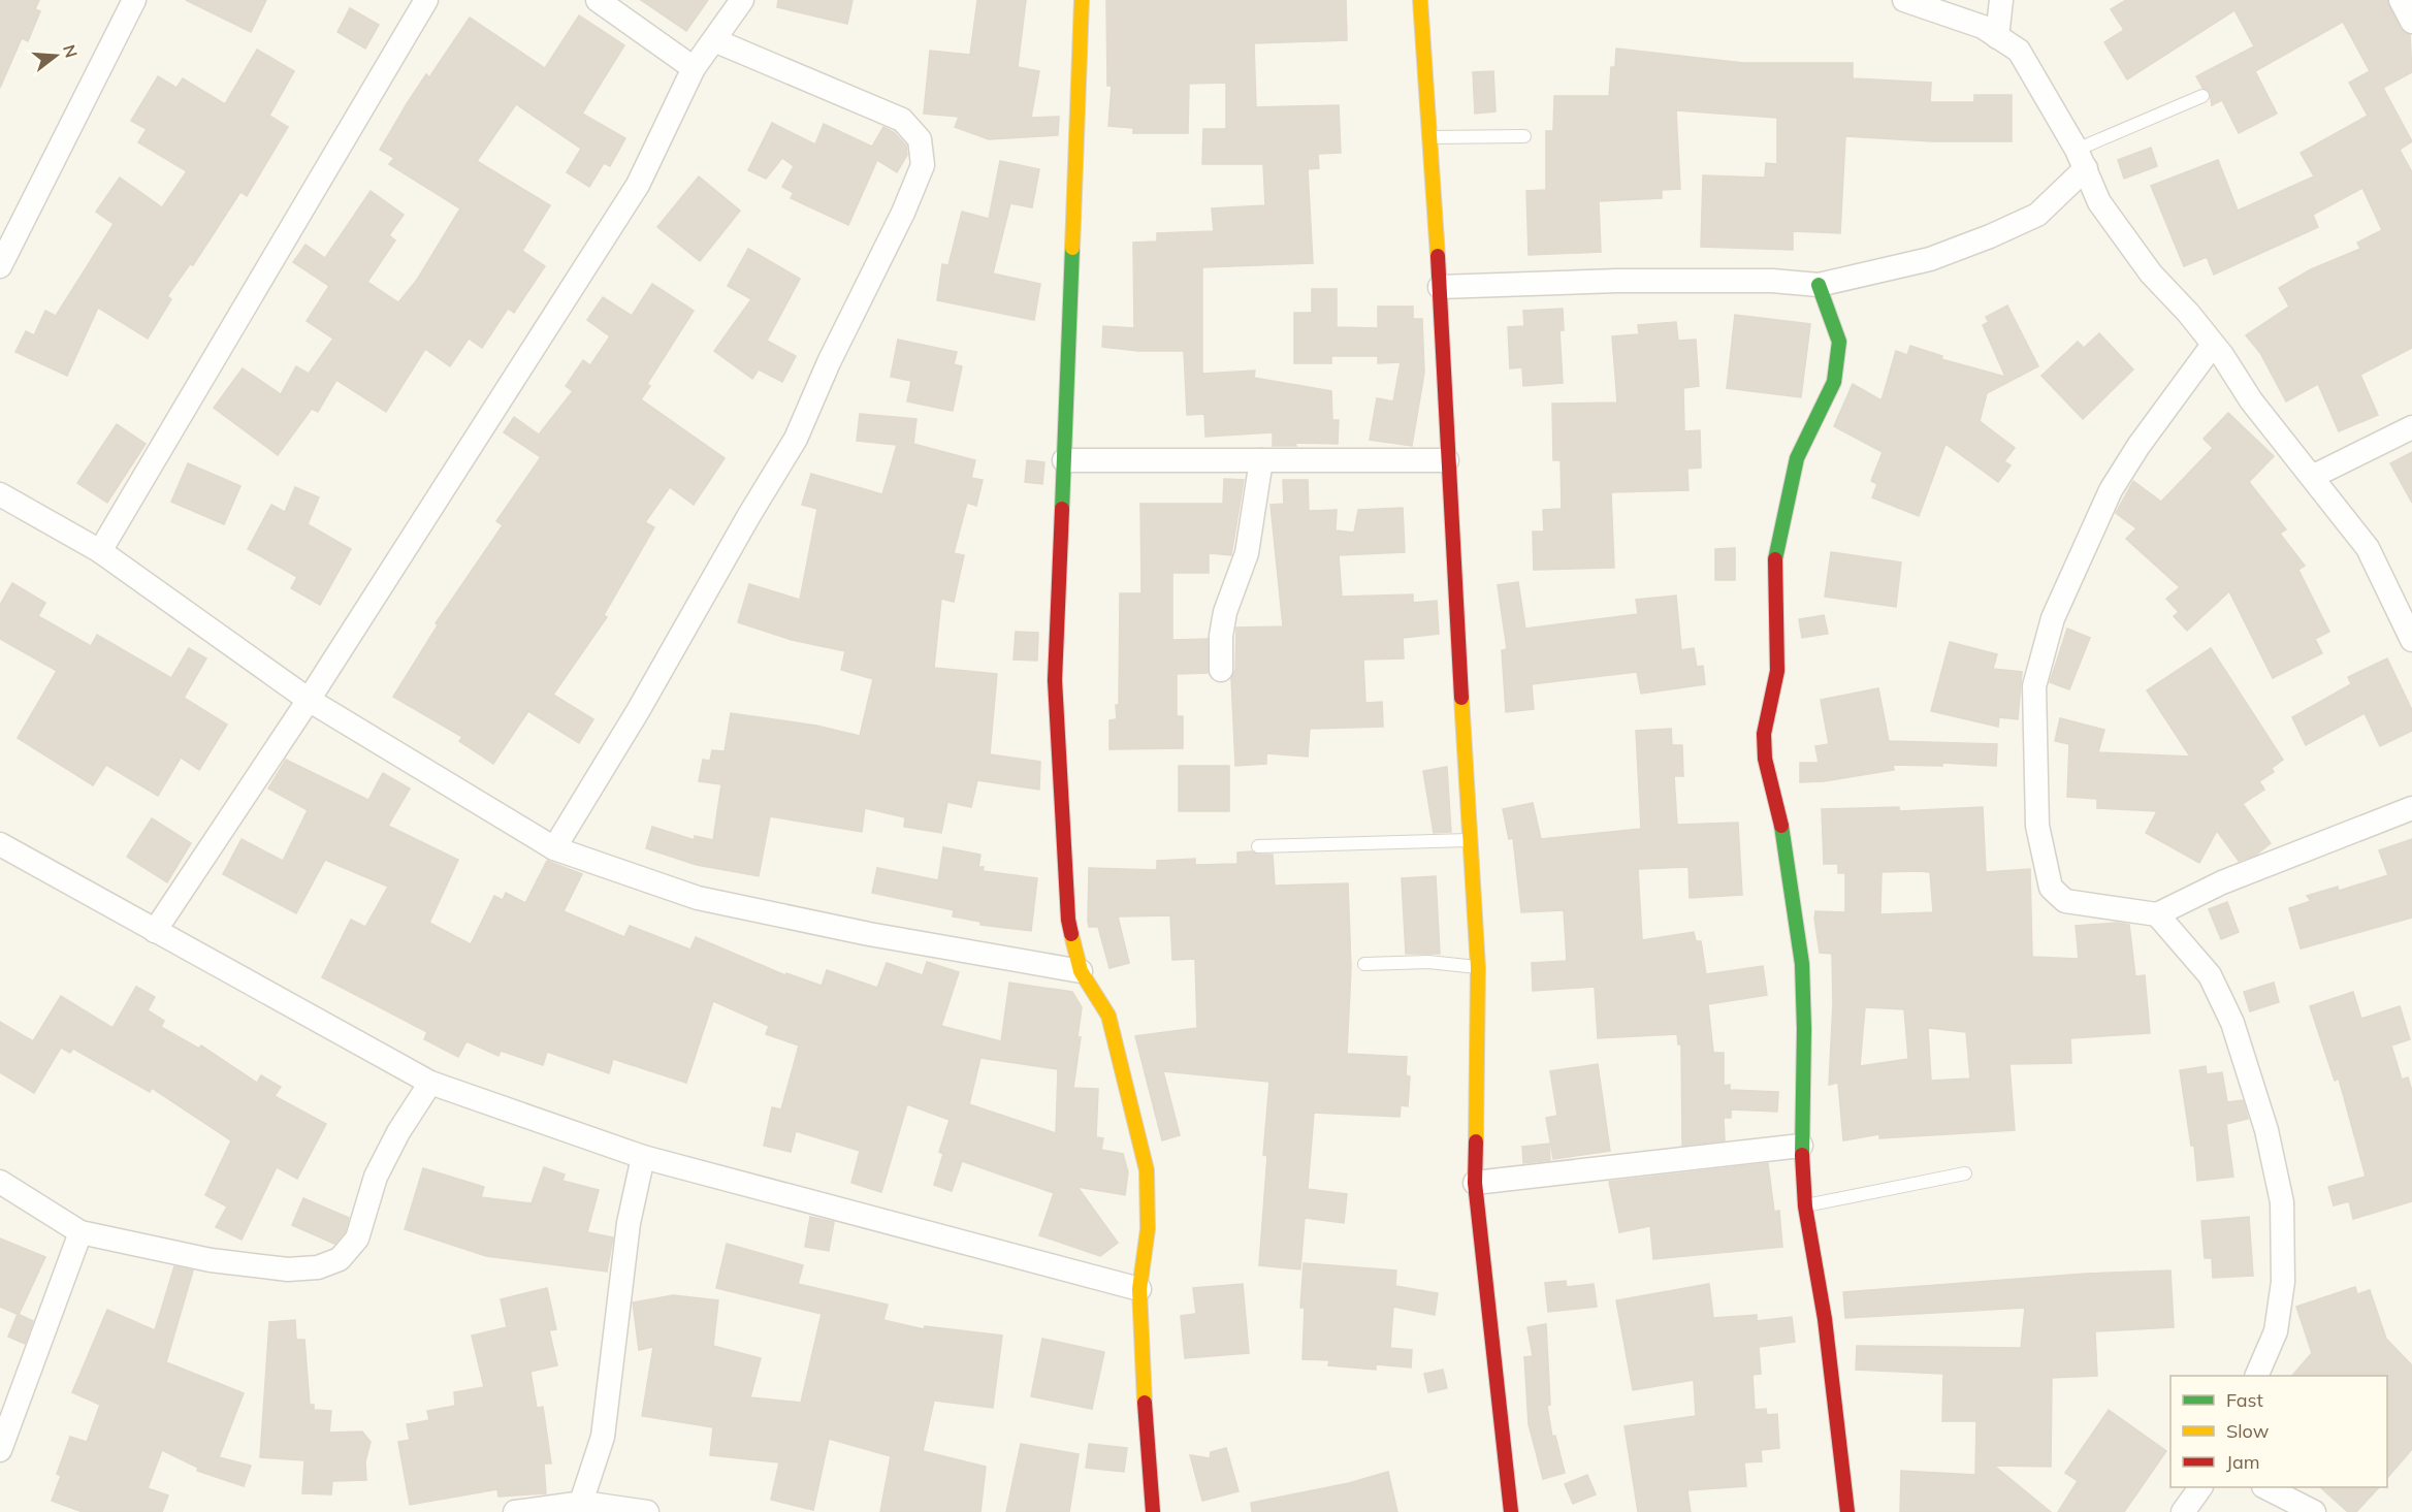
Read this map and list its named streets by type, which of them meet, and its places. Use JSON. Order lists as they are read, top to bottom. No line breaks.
{"legend":["Fast","Slow","Jam"],"north":"right"}
